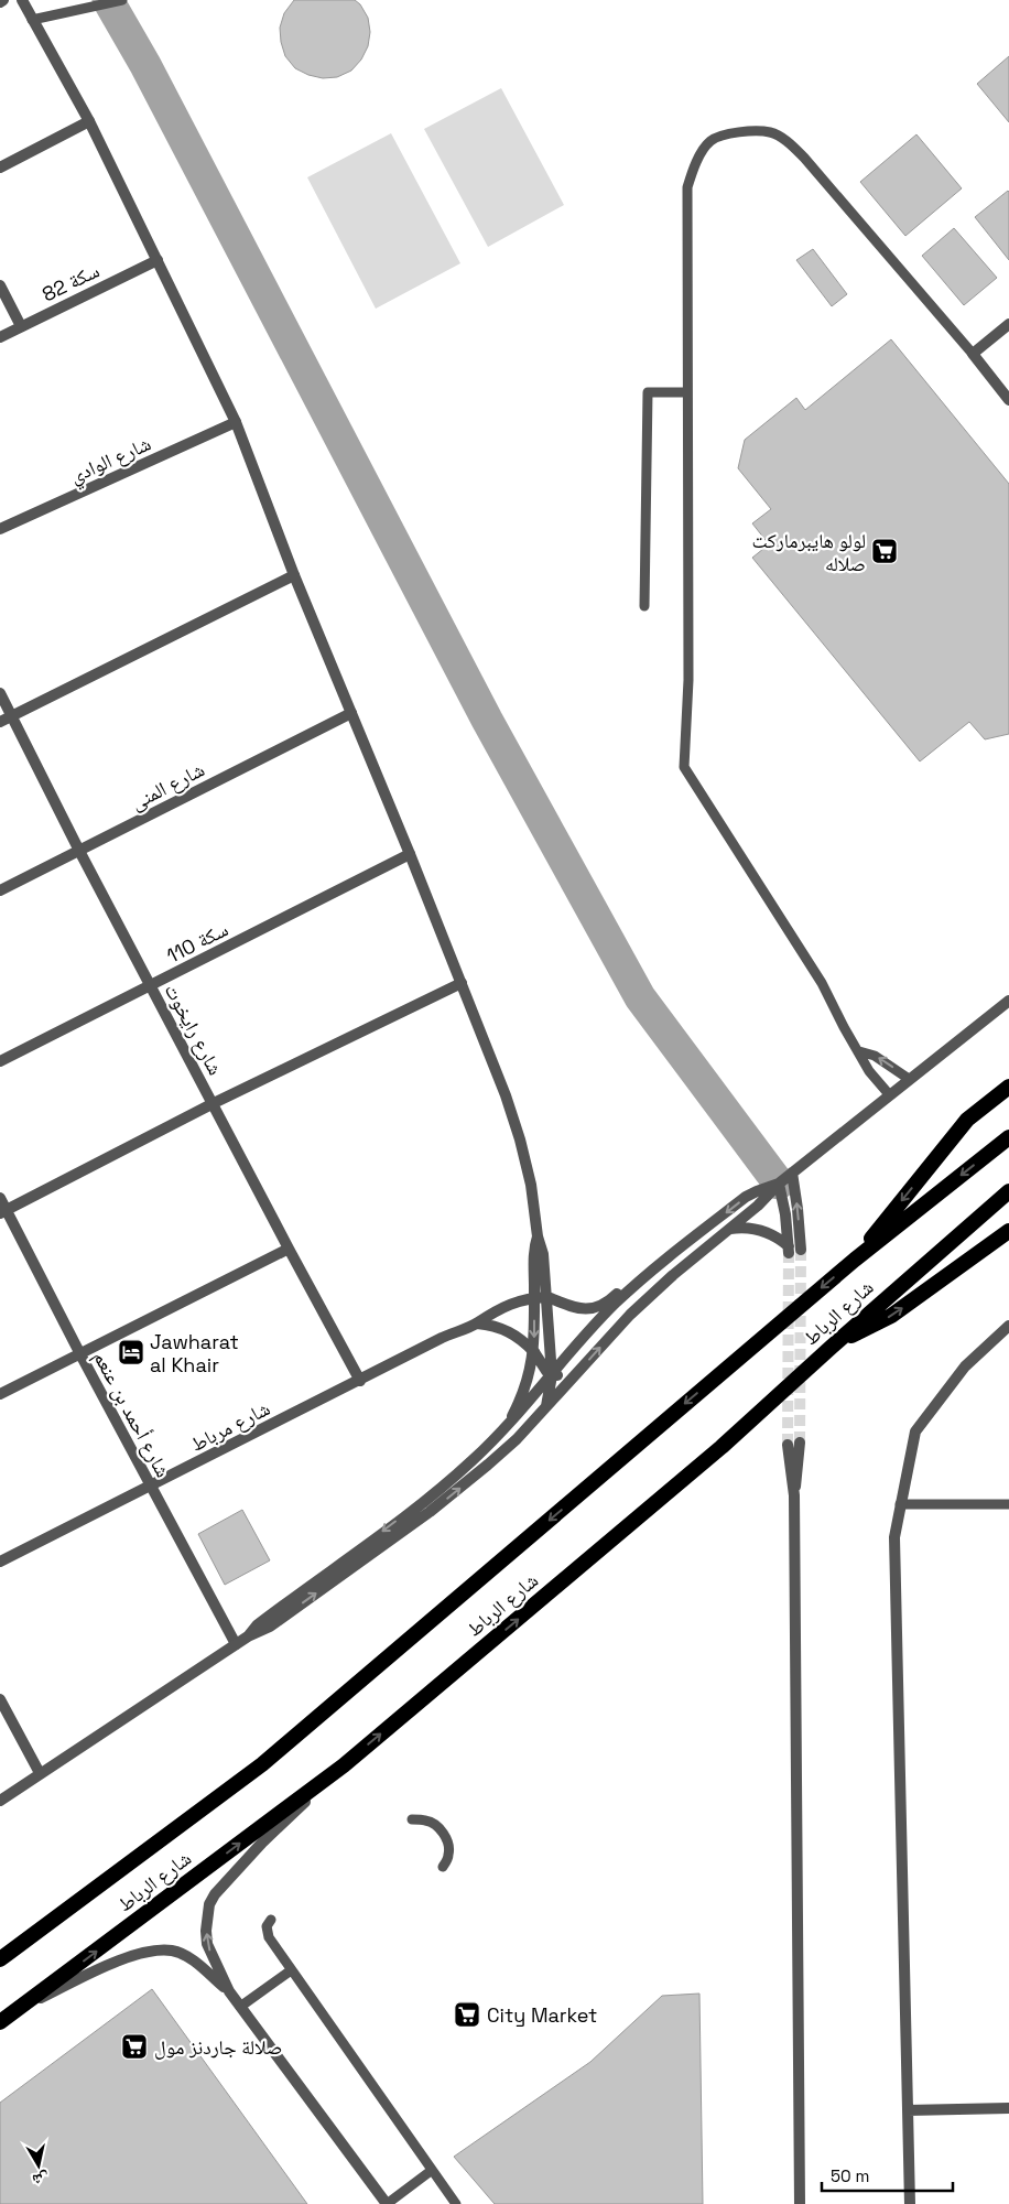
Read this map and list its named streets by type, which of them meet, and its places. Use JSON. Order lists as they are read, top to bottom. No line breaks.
{"streets":{"highway":["شارع الرباط"],"street":["سكة 82","شارع الوادي","شارع المنى","سكة 110","شارع رايخوت","شارع أحمد بن عنعم","شارع مرباط"]},"crossings":[["شارع المنى","شارع رايخوت"],["سكة 110","شارع رايخوت"],["شارع رايخوت","شارع مرباط"],["شارع أحمد بن عنعم","شارع مرباط"]],"places":{"supermarket":["لولو هايبرماركت صلاله","City Market","صلالة جاردنز مول"],"hotel":["Jawharat al Khair"]},"scale_bar":"50 m","north":"bottom"}
